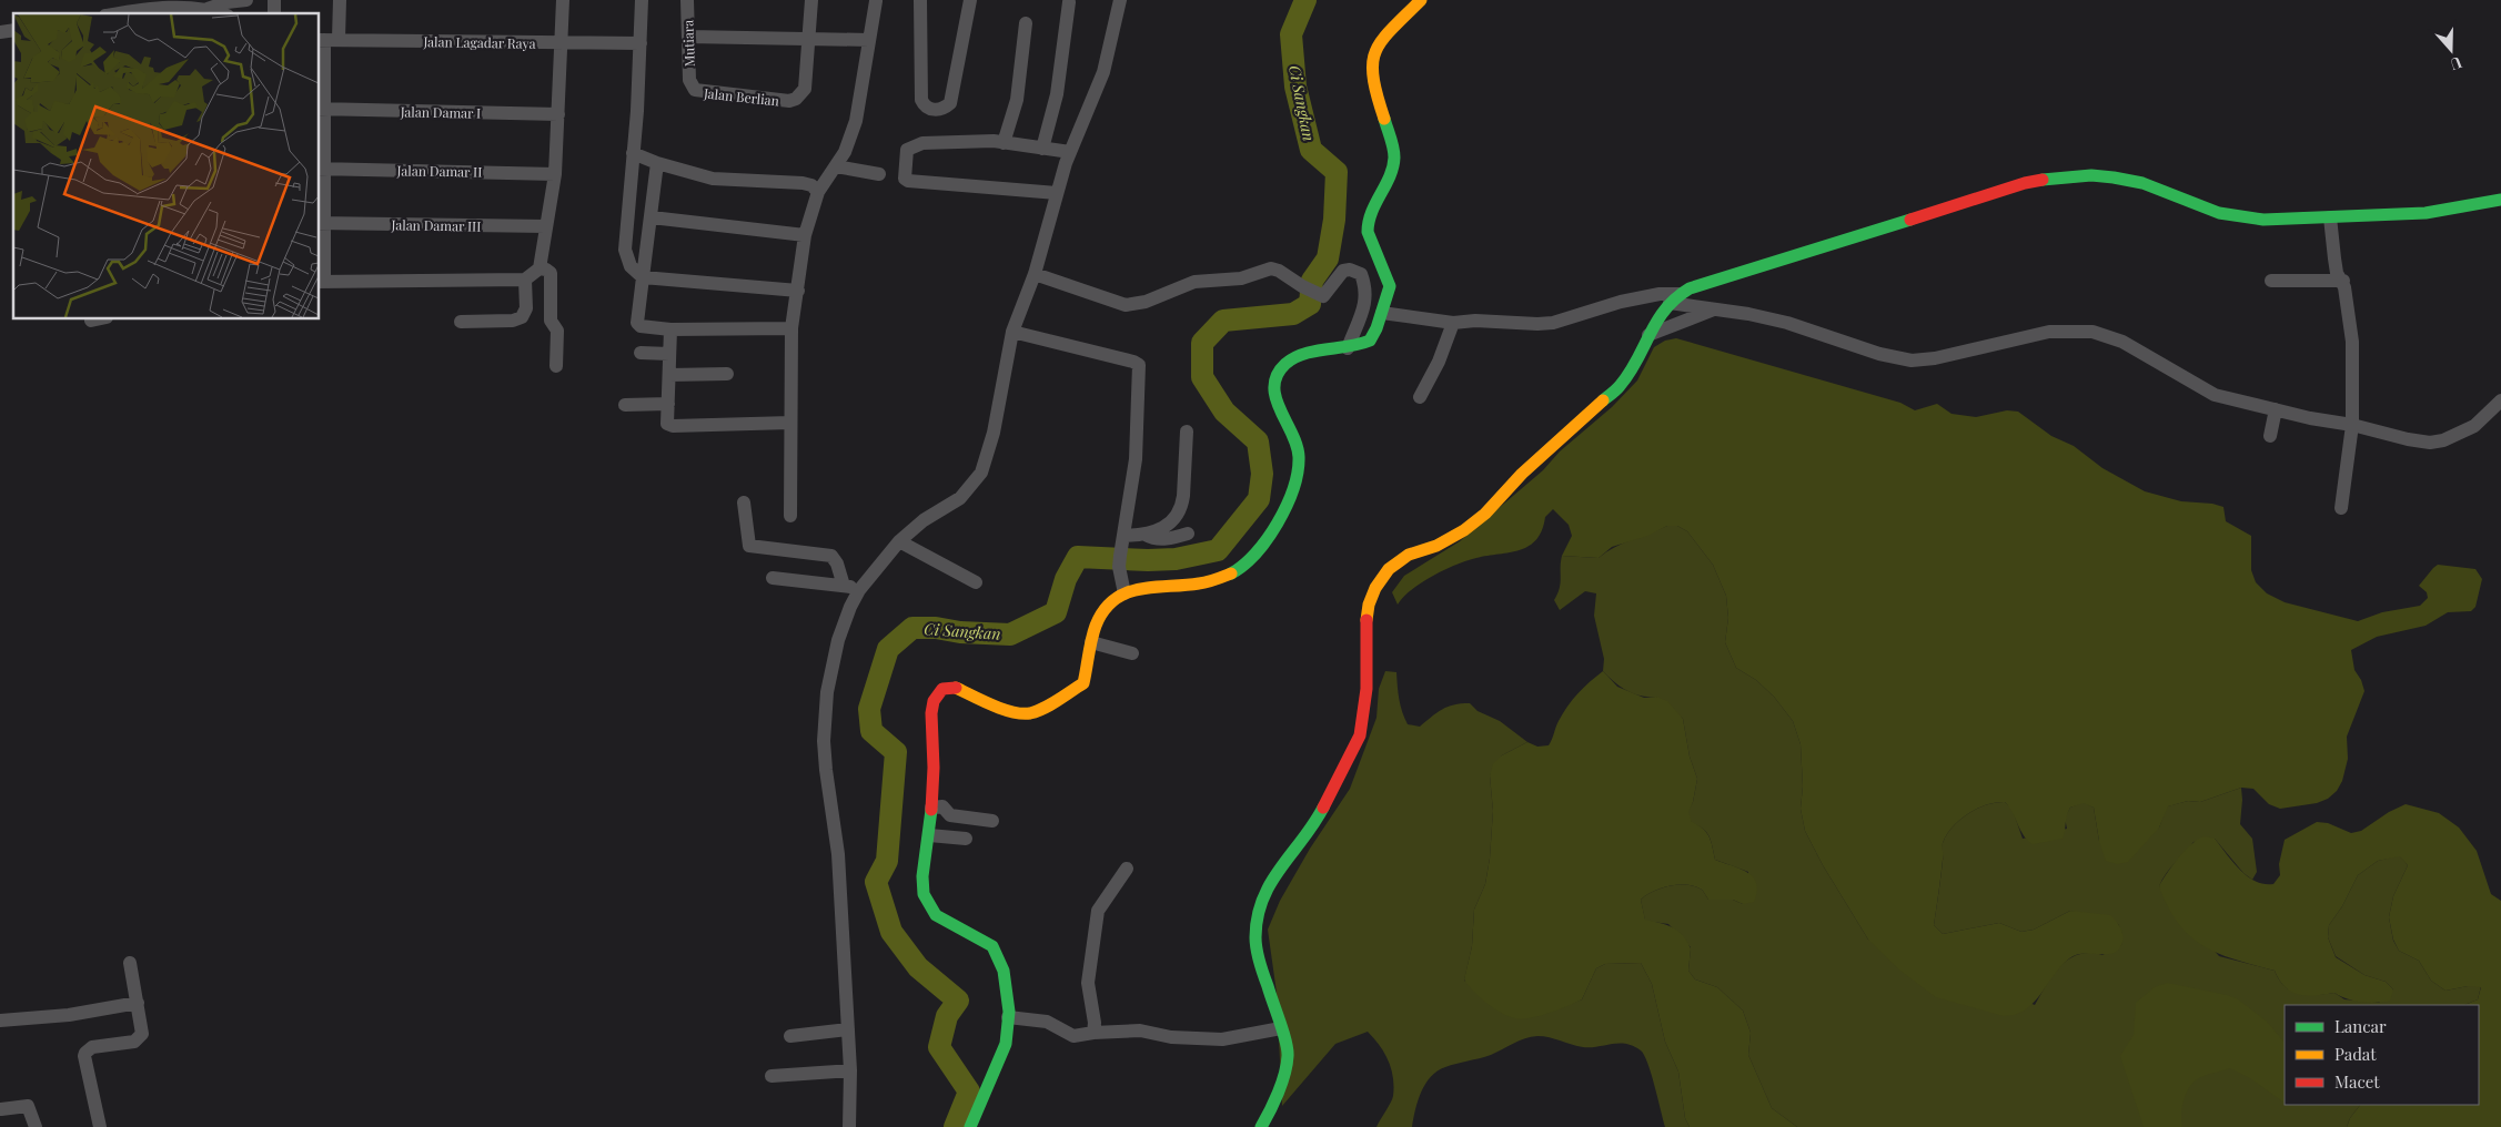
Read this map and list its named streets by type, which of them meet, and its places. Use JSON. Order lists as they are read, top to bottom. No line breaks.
{"streets":{"street":["Jalan Lagadar Raya","Mutiara","Jalan Berlian","Jalan Damar I","Jalan Damar II","Jalan Damar III"]},"crossings":[["Mutiara","Jalan Berlian"]],"water":["Ci Sangkan"],"legend":["Lancar","Padat","Macet"],"north":"bottom"}
